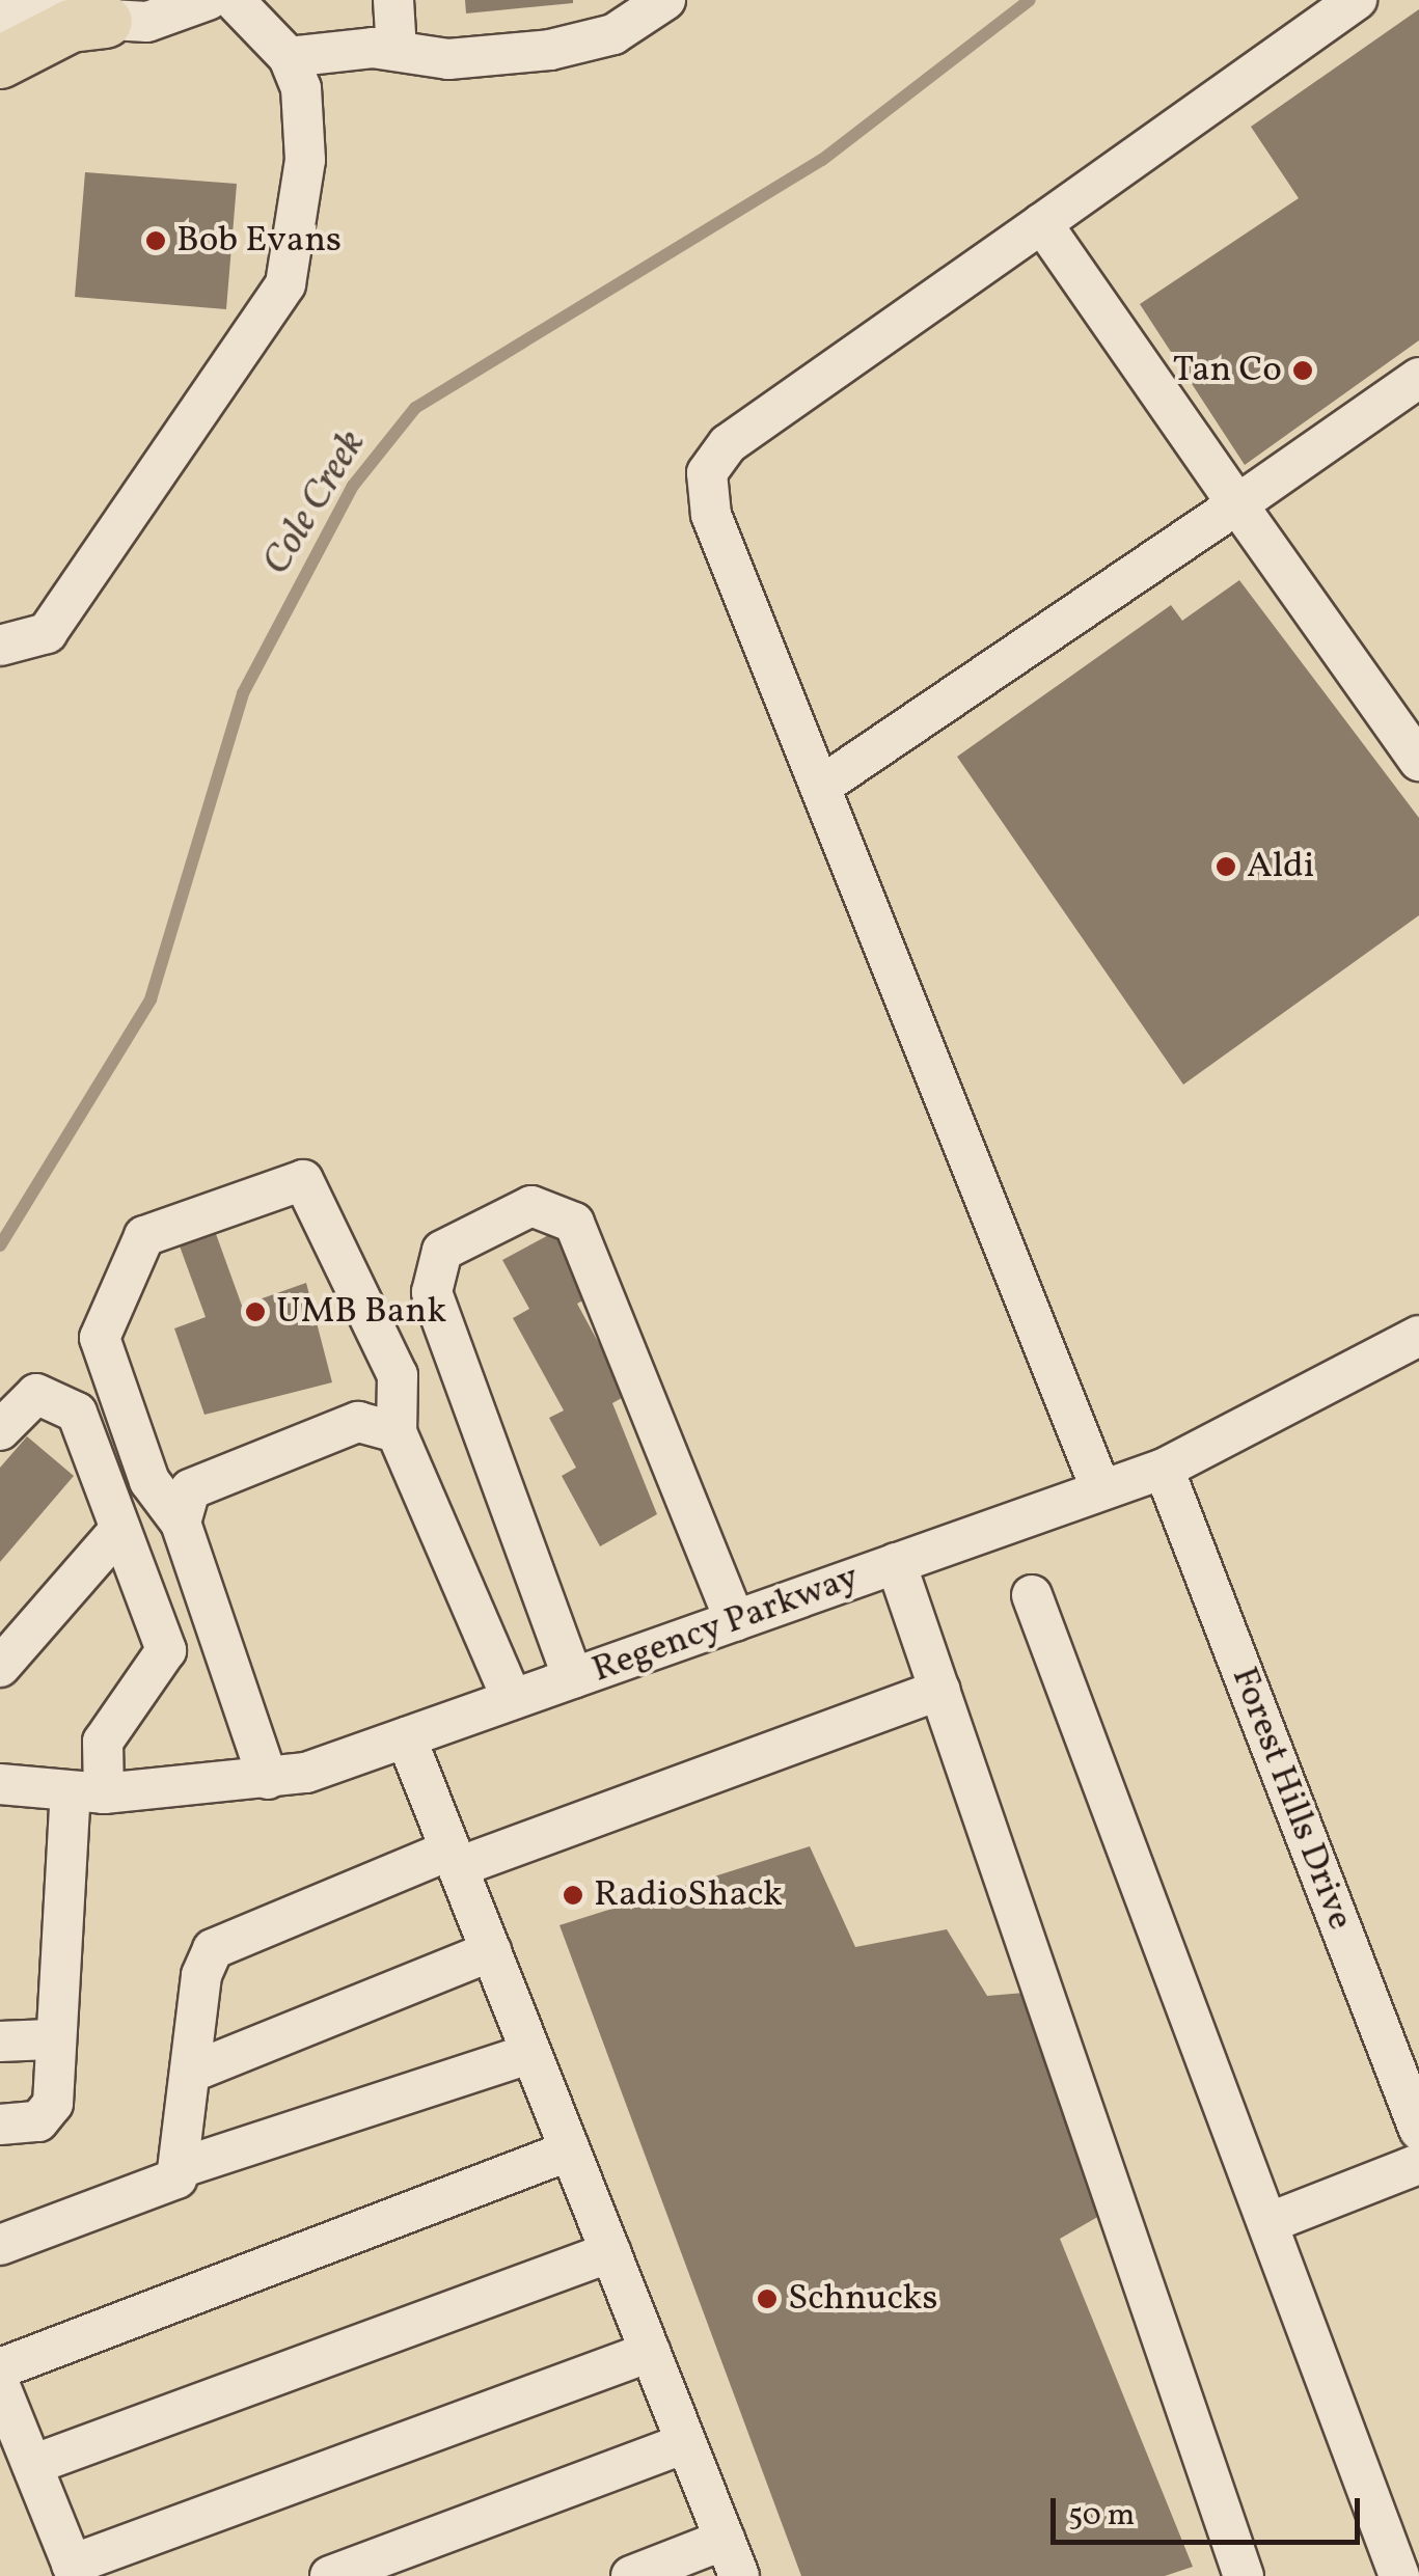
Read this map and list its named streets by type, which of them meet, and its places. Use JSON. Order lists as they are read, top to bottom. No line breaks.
{"streets":{"street":["Regency Parkway","Forest Hills Drive"]},"crossings":[["Regency Parkway","Forest Hills Drive"]],"water":["Cole Creek"],"places":["Bob Evans","Tan Co","Aldi","UMB Bank","RadioShack","Schnucks"],"scale_bar":"50 m"}
